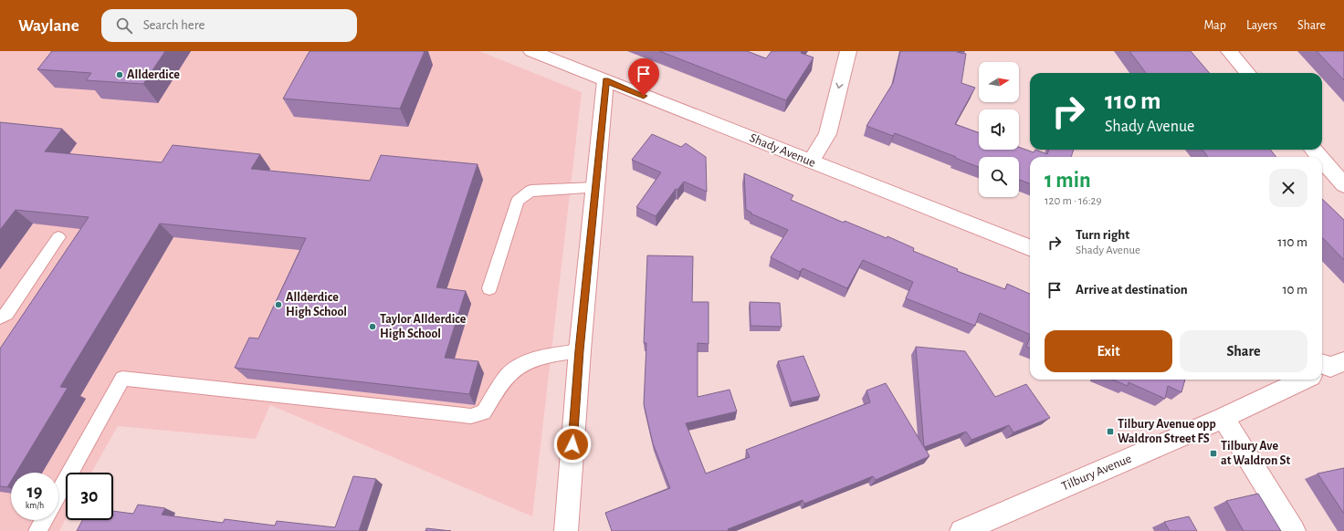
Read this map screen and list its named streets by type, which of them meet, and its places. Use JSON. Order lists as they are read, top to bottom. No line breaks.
{"streets":{"street":["Shady Avenue","Tilbury Avenue"]},"places":{"other":["Allderdice","Allderdice High School","Taylor Allderdice High School"],"transit":["Tilbury Avenue opp Waldron Street FS","Tilbury Ave at Waldron St"]},"north":"right","page":{"header":"Waylane","search":"Search here","nav":["Map","Layers","Share"],"turn":["110 m","Shady Avenue"],"heading":["1 min","120 m · 16:29"],"list":[{"name":"Turn right","note":"Shady Avenue","value":"110 m"},{"name":"Arrive at destination","value":"10 m"}],"buttons":["Exit","Share"],"speed":"19 km/h","limit":"30"}}
